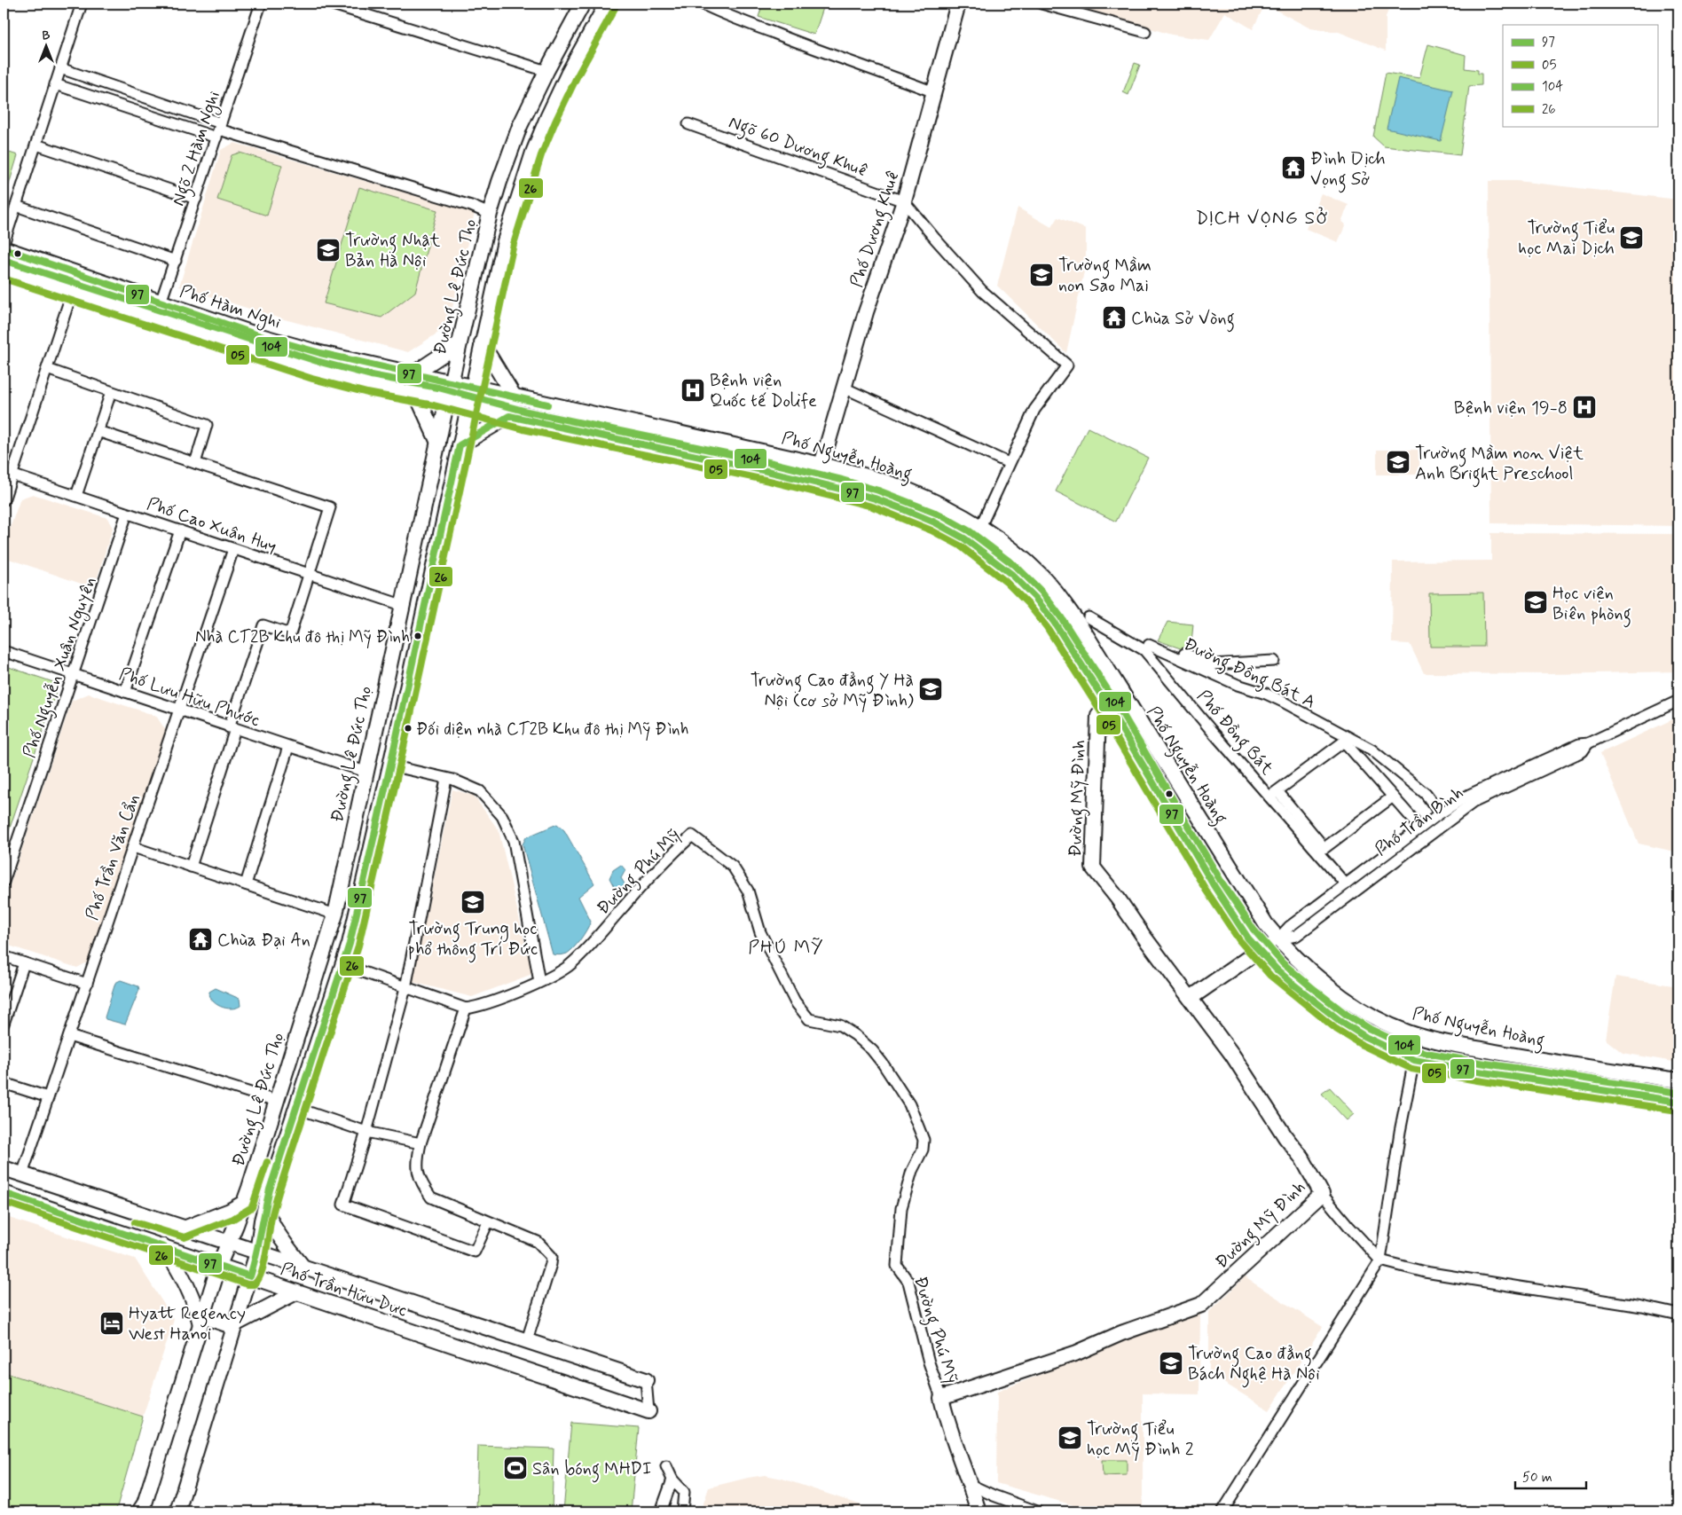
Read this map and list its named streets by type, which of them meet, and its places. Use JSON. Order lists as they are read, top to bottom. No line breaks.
{"streets":{"main road":["Phố Dương Khuê","Đường Lê Đức Thọ","Phố Hàm Nghi","Phố Nguyễn Hoàng","Đường Mỹ Đình","Phố Trần Bình","Phố Trần Hữu Dực"],"street":["Ngõ 60 Dương Khuê","Ngõ 2 Hàm Nghi","Phố Cao Xuân Huy","Phố Nguyễn Xuân Nguyên","Đường Đồng Bát A","Phố Lưu Hữu Phước","Phố Đồng Bát","Phố Trần Văn Cẩn","Đường Phú Mỹ"]},"crossings":[["Ngõ 60 Dương Khuê","Phố Dương Khuê"],["Ngõ 2 Hàm Nghi","Phố Hàm Nghi"],["Phố Dương Khuê","Phố Nguyễn Hoàng"],["Đường Lê Đức Thọ","Phố Hàm Nghi"],["Đường Lê Đức Thọ","Phố Cao Xuân Huy"],["Đường Lê Đức Thọ","Phố Lưu Hữu Phước"],["Đường Lê Đức Thọ","Phố Trần Hữu Dực"],["Phố Hàm Nghi","Phố Nguyễn Hoàng"],["Phố Nguyễn Hoàng","Đường Mỹ Đình"],["Phố Nguyễn Hoàng","Phố Trần Bình"],["Phố Cao Xuân Huy","Phố Nguyễn Xuân Nguyên"],["Phố Cao Xuân Huy","Phố Trần Văn Cẩn"],["Phố Nguyễn Xuân Nguyên","Phố Lưu Hữu Phước"],["Đường Đồng Bát A","Phố Trần Bình"],["Phố Lưu Hữu Phước","Phố Trần Văn Cẩn"],["Phố Đồng Bát","Phố Trần Bình"],["Đường Mỹ Đình","Phố Trần Bình"],["Đường Mỹ Đình","Đường Phú Mỹ"],["Phố Trần Văn Cẩn","Phố Trần Hữu Dực"]],"districts":["DỊCH VỌNG SỞ","PHÚ MỸ"],"places":{"temple":["Đình Dịch Vọng Sở","Chùa Sở Vòng","Chùa Đại An"],"school or university":["Trường Tiểu học Mai Dịch","Trường Nhật Bản Hà Nội","Trường Mầm non Sao Mai","Trường Mầm non Việt Anh Bright Preschool","Học viện Biên phòng","Trường Cao đẳng Y Hà Nội (cơ sở Mỹ Đình)","Trường Trung học phổ thông Trí Đức","Trường Cao đẳng Bách Nghệ Hà Nội","Trường Tiểu học Mỹ Đình 2"],"hospital":["Bệnh viện Quốc tế Dolife","Bệnh viện 19-8"],"other":["Nhà CT2B Khu đô thị Mỹ Đình","Đối diện nhà CT2B Khu đô thị Mỹ Đình"],"hotel":["Hyatt Regency West Hanoi"],"sports":["Sân bóng MHDI"]},"lines":["transit line 26","transit line 97","transit line 104","transit line 05"],"legend":["97","05","104","26"],"scale_bar":"50 m","north":"top"}
